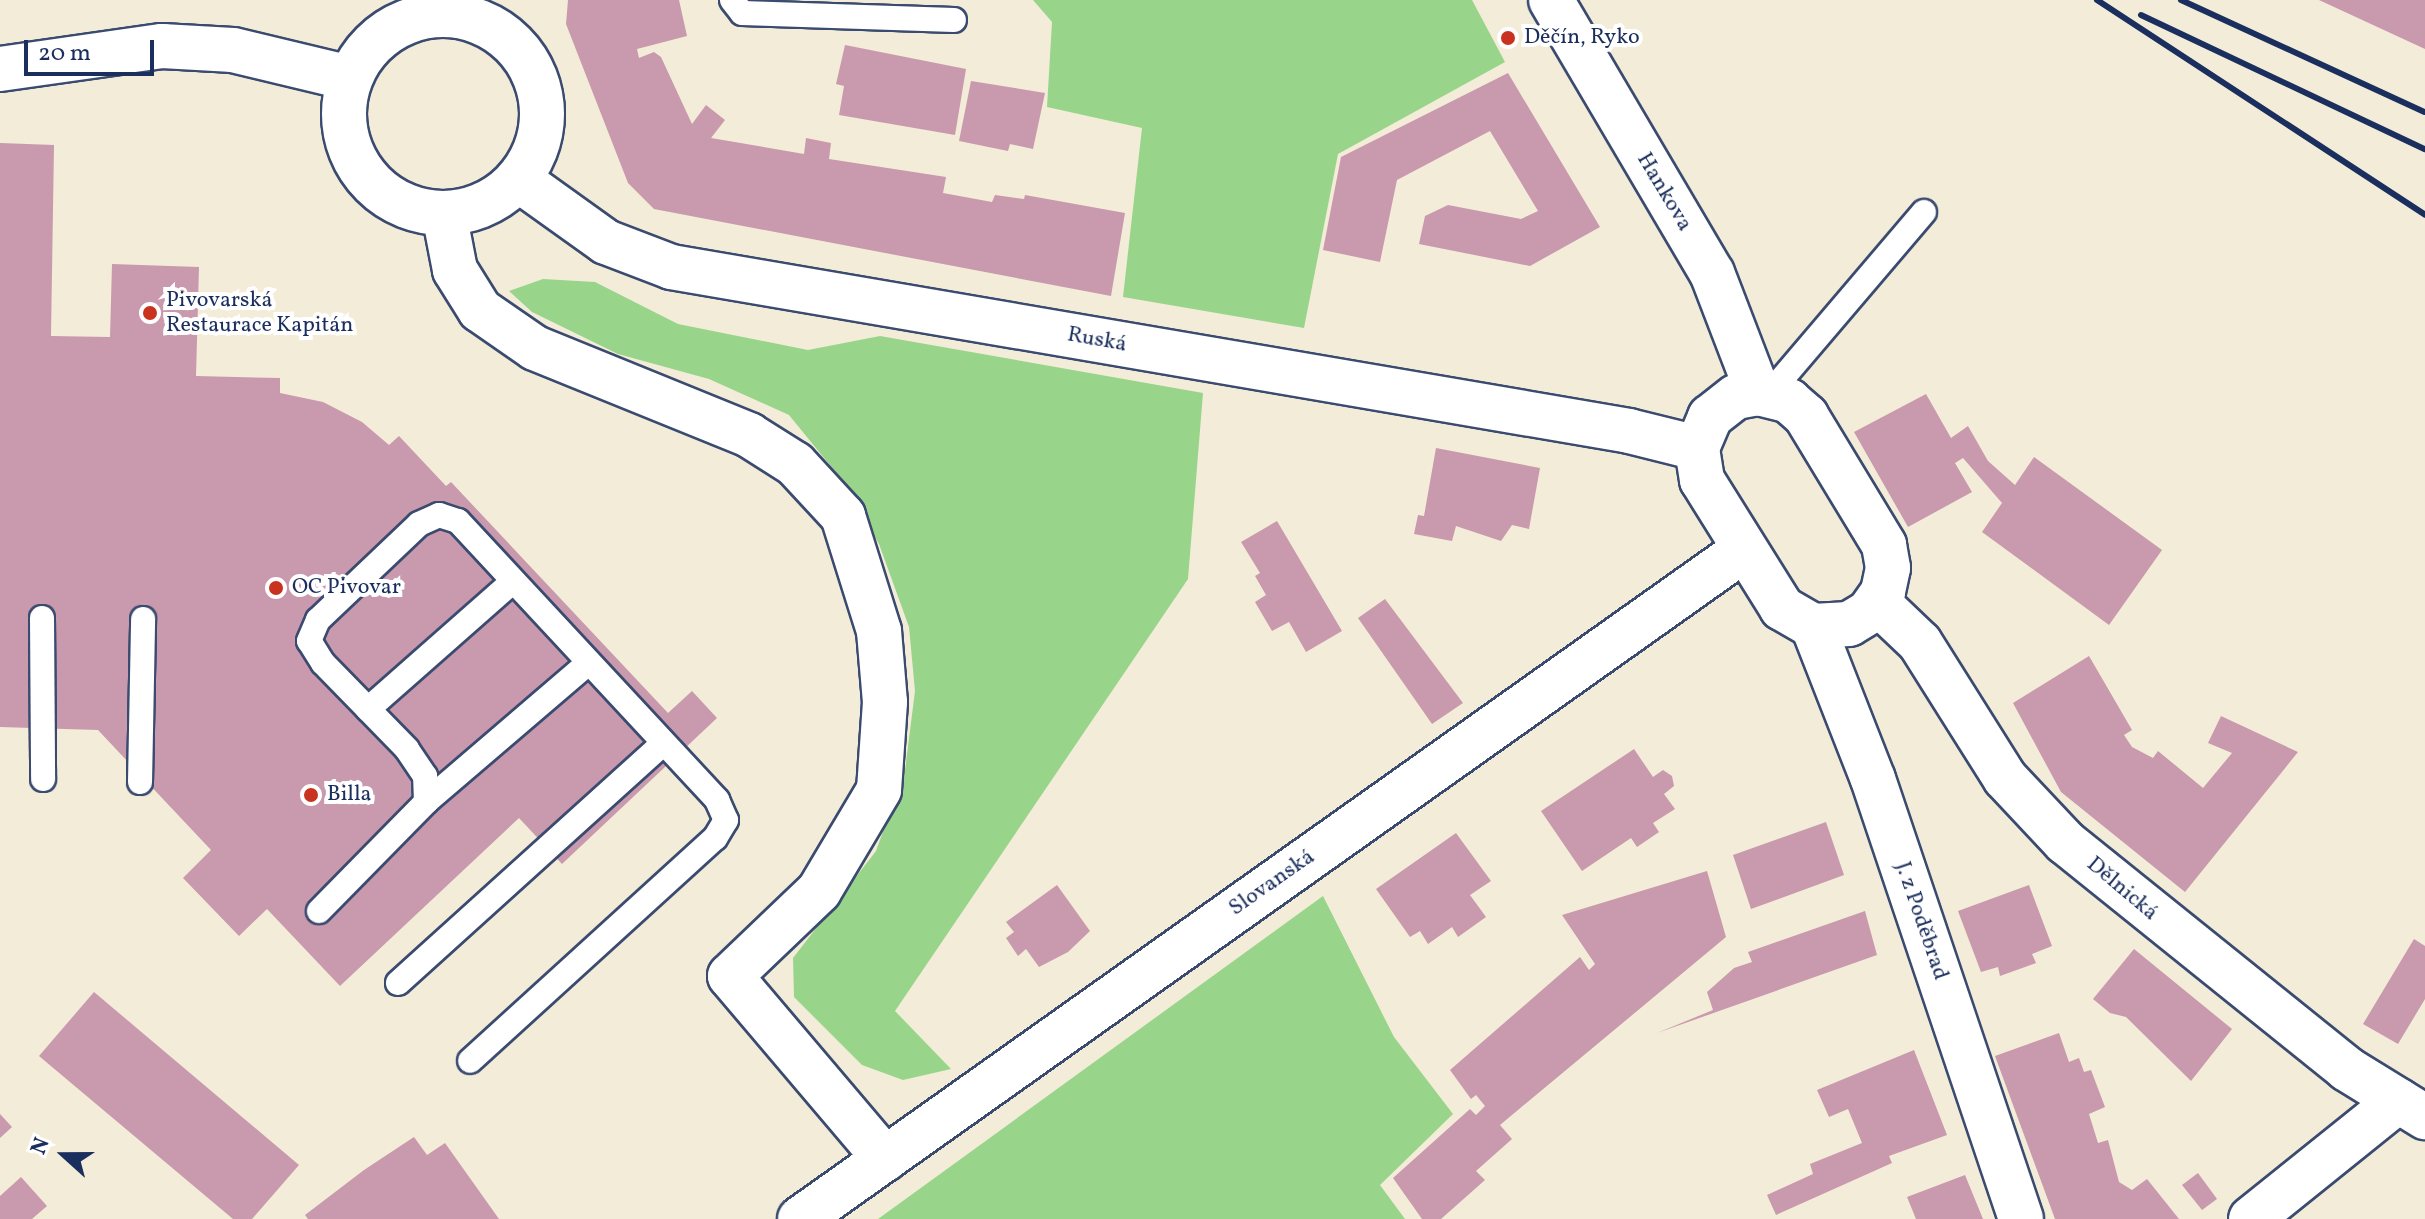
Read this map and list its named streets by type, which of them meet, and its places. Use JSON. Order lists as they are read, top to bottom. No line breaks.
{"streets":{"street":["Hankova","Ruská","Slovanská","Dělnická","J. z Poděbrad"]},"places":["Děčín, Ryko","Pivovarská Restaurace Kapitán","OC Pivovar","Billa"],"scale_bar":"20 m","north":"left"}
